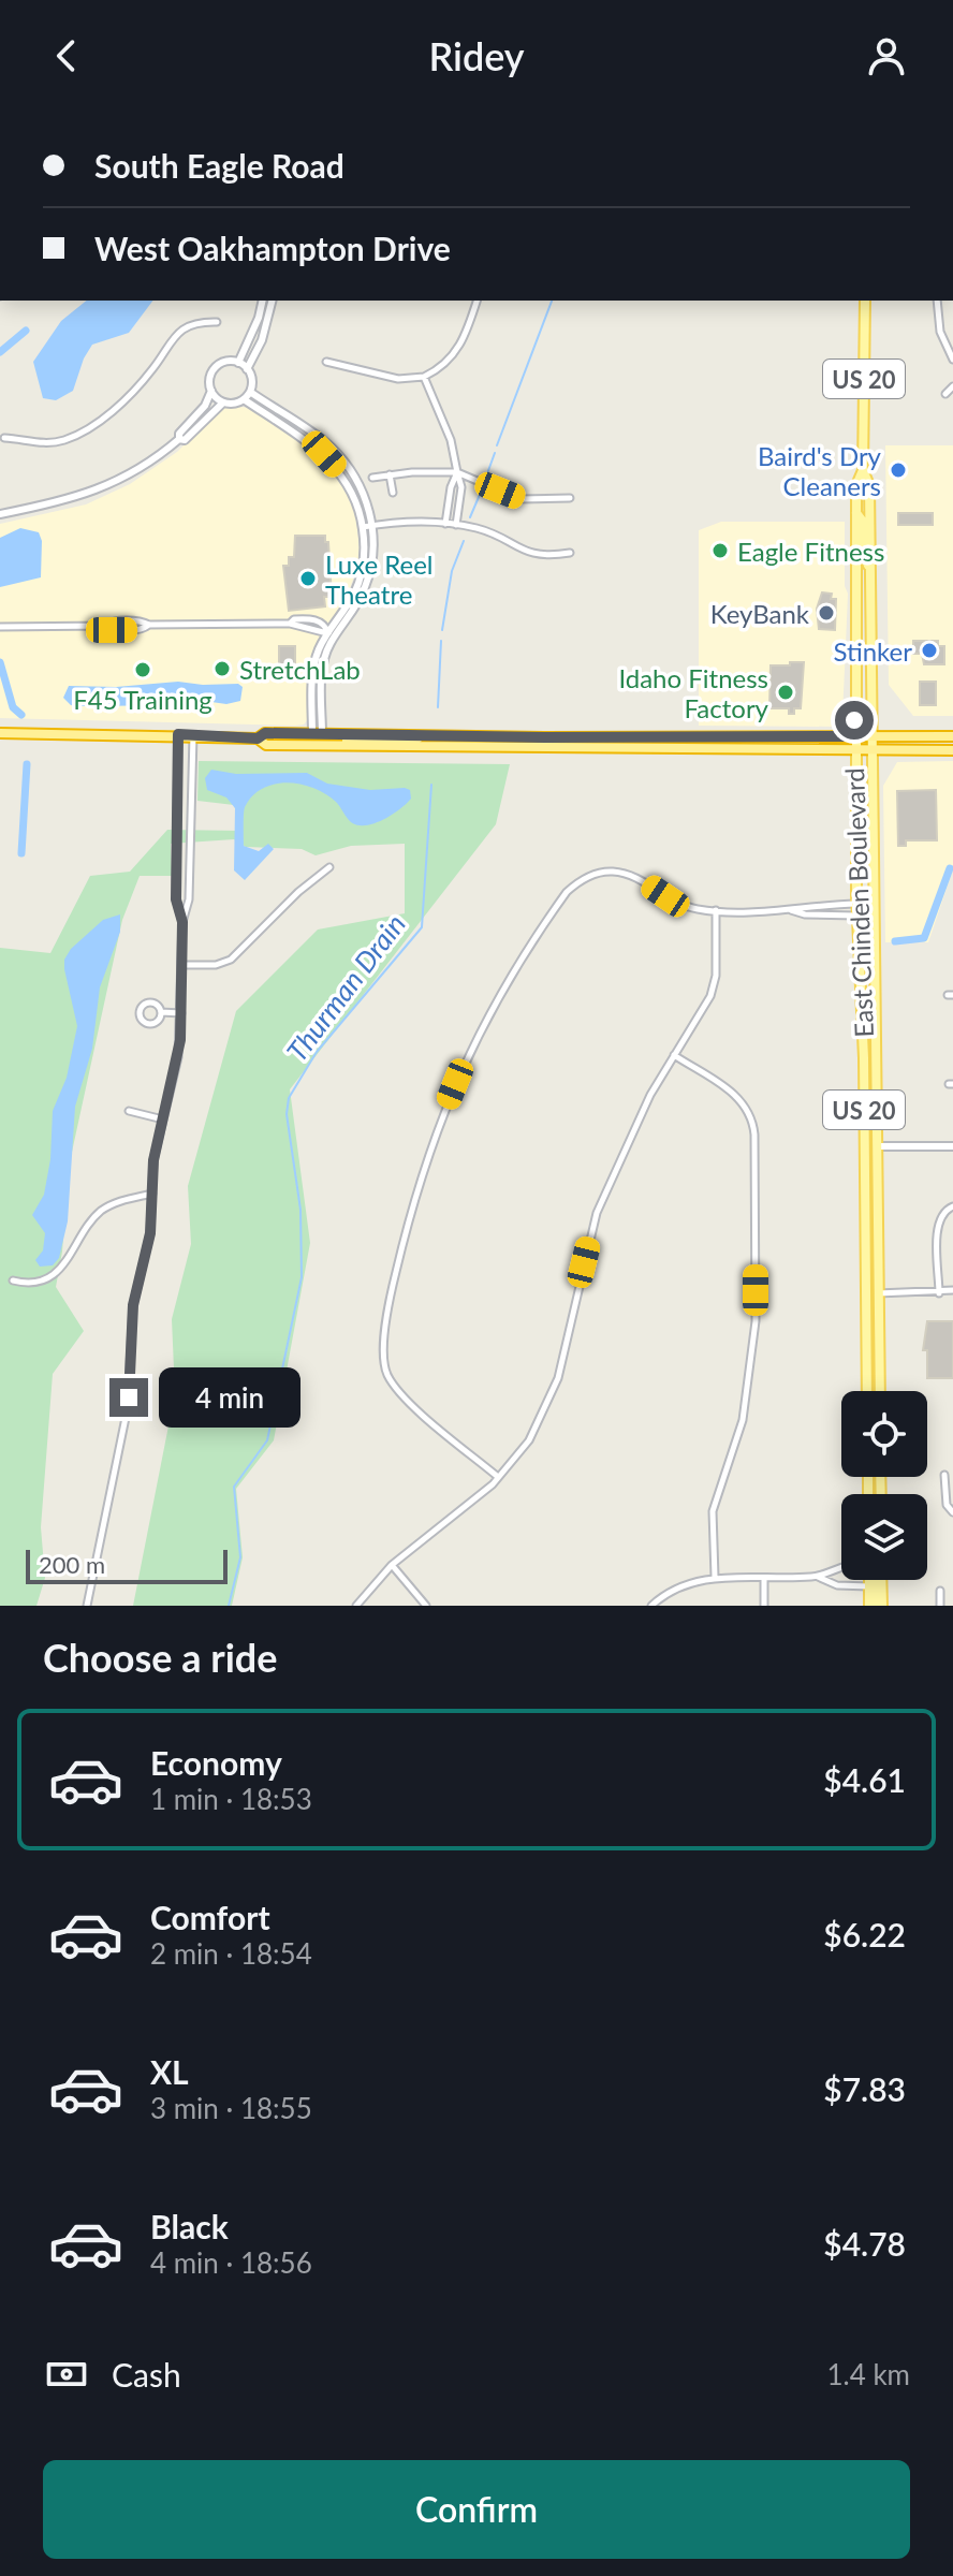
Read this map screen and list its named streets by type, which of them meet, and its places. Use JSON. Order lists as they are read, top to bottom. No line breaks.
{"streets":{"main road":["US 20","East Chinden Boulevard"]},"crossings":[["US 20","East Chinden Boulevard"]],"water":["Thurman Drain"],"places":["Baird's Dry Cleaners","Eagle Fitness","Luxe Reel Theatre","KeyBank","Stinker","StretchLab","F45 Training","Idaho Fitness Factory"],"scale_bar":"200 m","page":{"header":"Ridey","banner":["South Eagle Road","West Oakhampton Drive"],"bubble":"4 min","scale":"200 m","heading":"Choose a ride","list":[{"name":"Economy","note":"1 min · 18:53","value":"$4.61"},{"name":"Comfort","note":"2 min · 18:54","value":"$6.22"},{"name":"XL","note":"3 min · 18:55","value":"$7.83"},{"name":"Black","note":"4 min · 18:56","value":"$4.78"}],"pay":["Cash","1.4 km"],"buttons":"Confirm"}}
